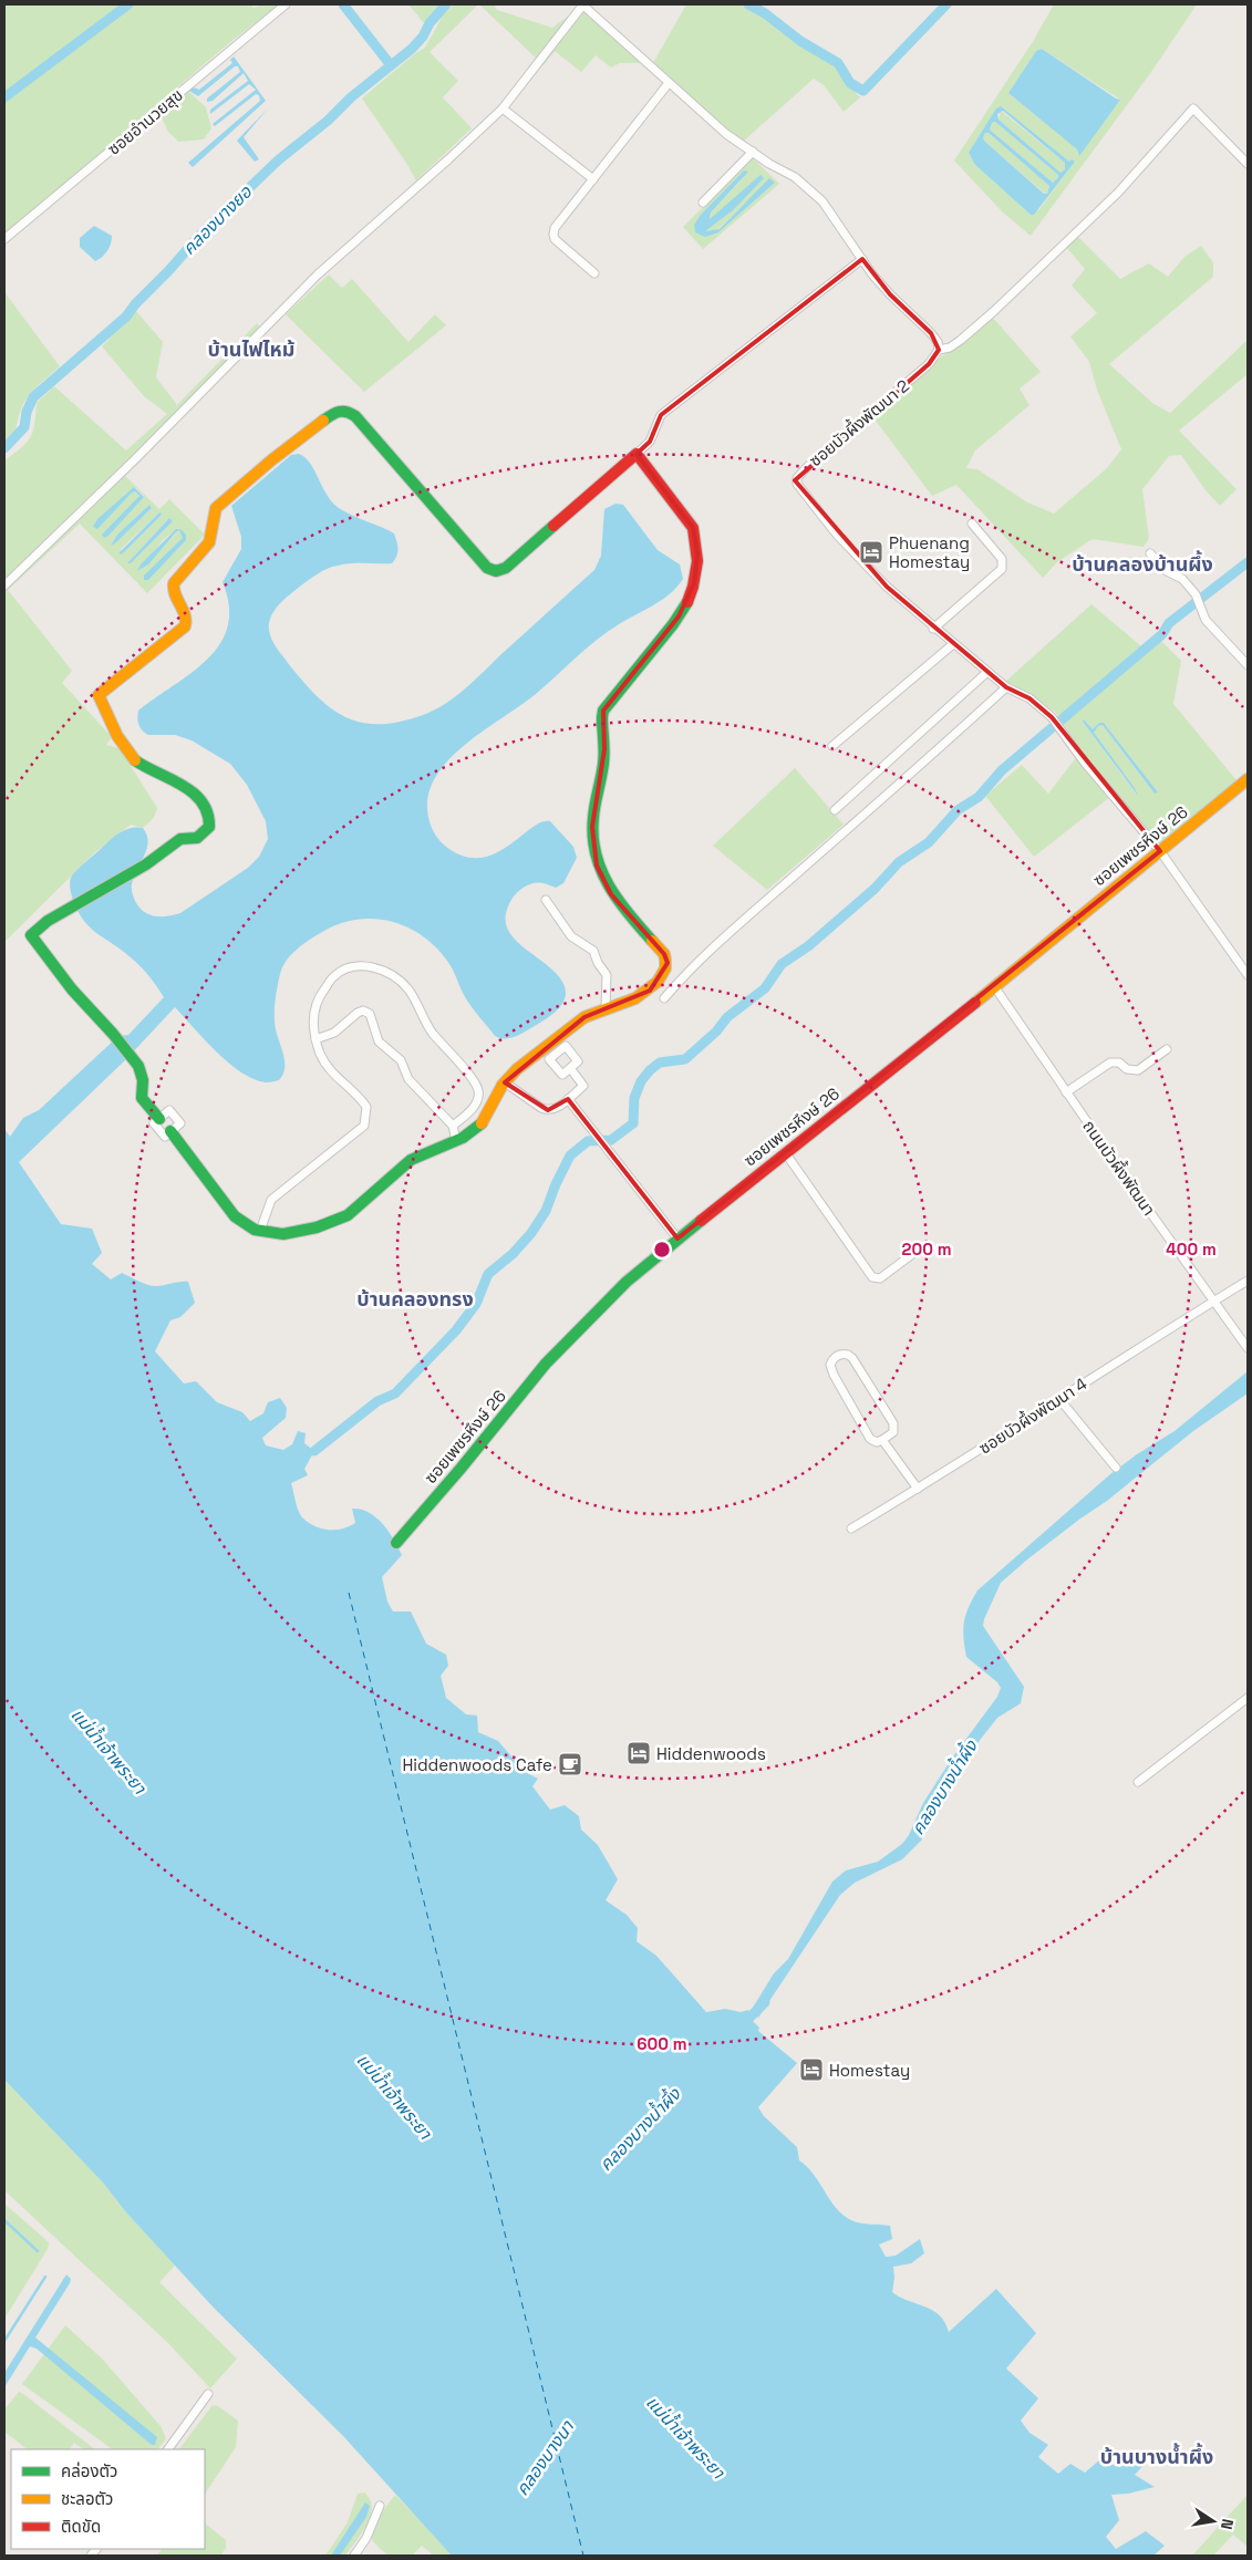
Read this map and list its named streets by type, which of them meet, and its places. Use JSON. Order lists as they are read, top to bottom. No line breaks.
{"streets":{"street":["ซอยอำนวยสุข","ซอยบัวผึ้งพัฒนา 2","ซอยเพชรหึงษ์ 26","ถนนบัวผึ้งพัฒนา","ซอยบัวผึ้งพัฒนา 4"]},"crossings":[["ซอยบัวผึ้งพัฒนา 2","ซอยเพชรหึงษ์ 26"],["ซอยเพชรหึงษ์ 26","ถนนบัวผึ้งพัฒนา"],["ถนนบัวผึ้งพัฒนา","ซอยบัวผึ้งพัฒนา 4"]],"districts":["บ้านไฟไหม้","บ้านคลองบ้านผึ้ง","บ้านคลองทรง","บ้านบางน้ำผึ้ง"],"water":["คลองบางยอ","แม่น้ำเจ้าพระยา","คลองบางน้ำผึ้ง","คลองบางนา"],"places":{"hotel":["Phuenang Homestay","Hiddenwoods","Homestay"],"cafe":["Hiddenwoods Cafe"]},"legend":["คล่องตัว","ชะลอตัว","ติดขัด"],"north":"right","rings":["200 m","400 m","600 m"]}
